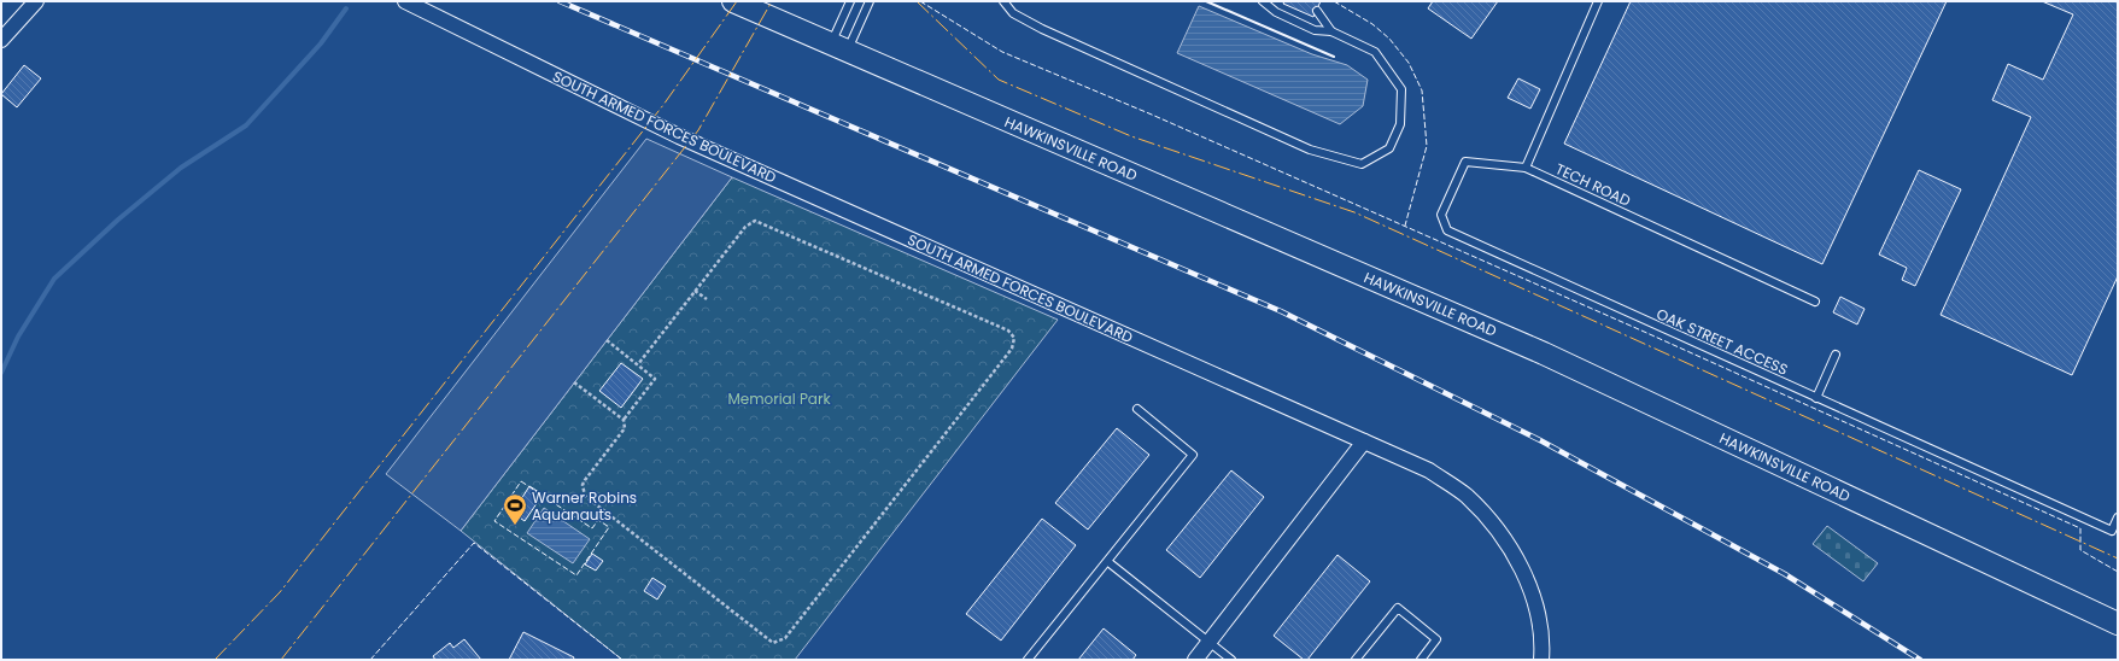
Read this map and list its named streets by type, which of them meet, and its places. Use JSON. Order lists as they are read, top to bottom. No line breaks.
{"streets":{"main road":["HAWKINSVILLE ROAD"],"street":["SOUTH ARMED FORCES BOULEVARD"],"lane":["TECH ROAD","OAK STREET ACCESS"]},"crossings":[["TECH ROAD","OAK STREET ACCESS"]],"parks":["Memorial Park"],"places":{"sports":["Warner Robins Aquanauts"]}}
